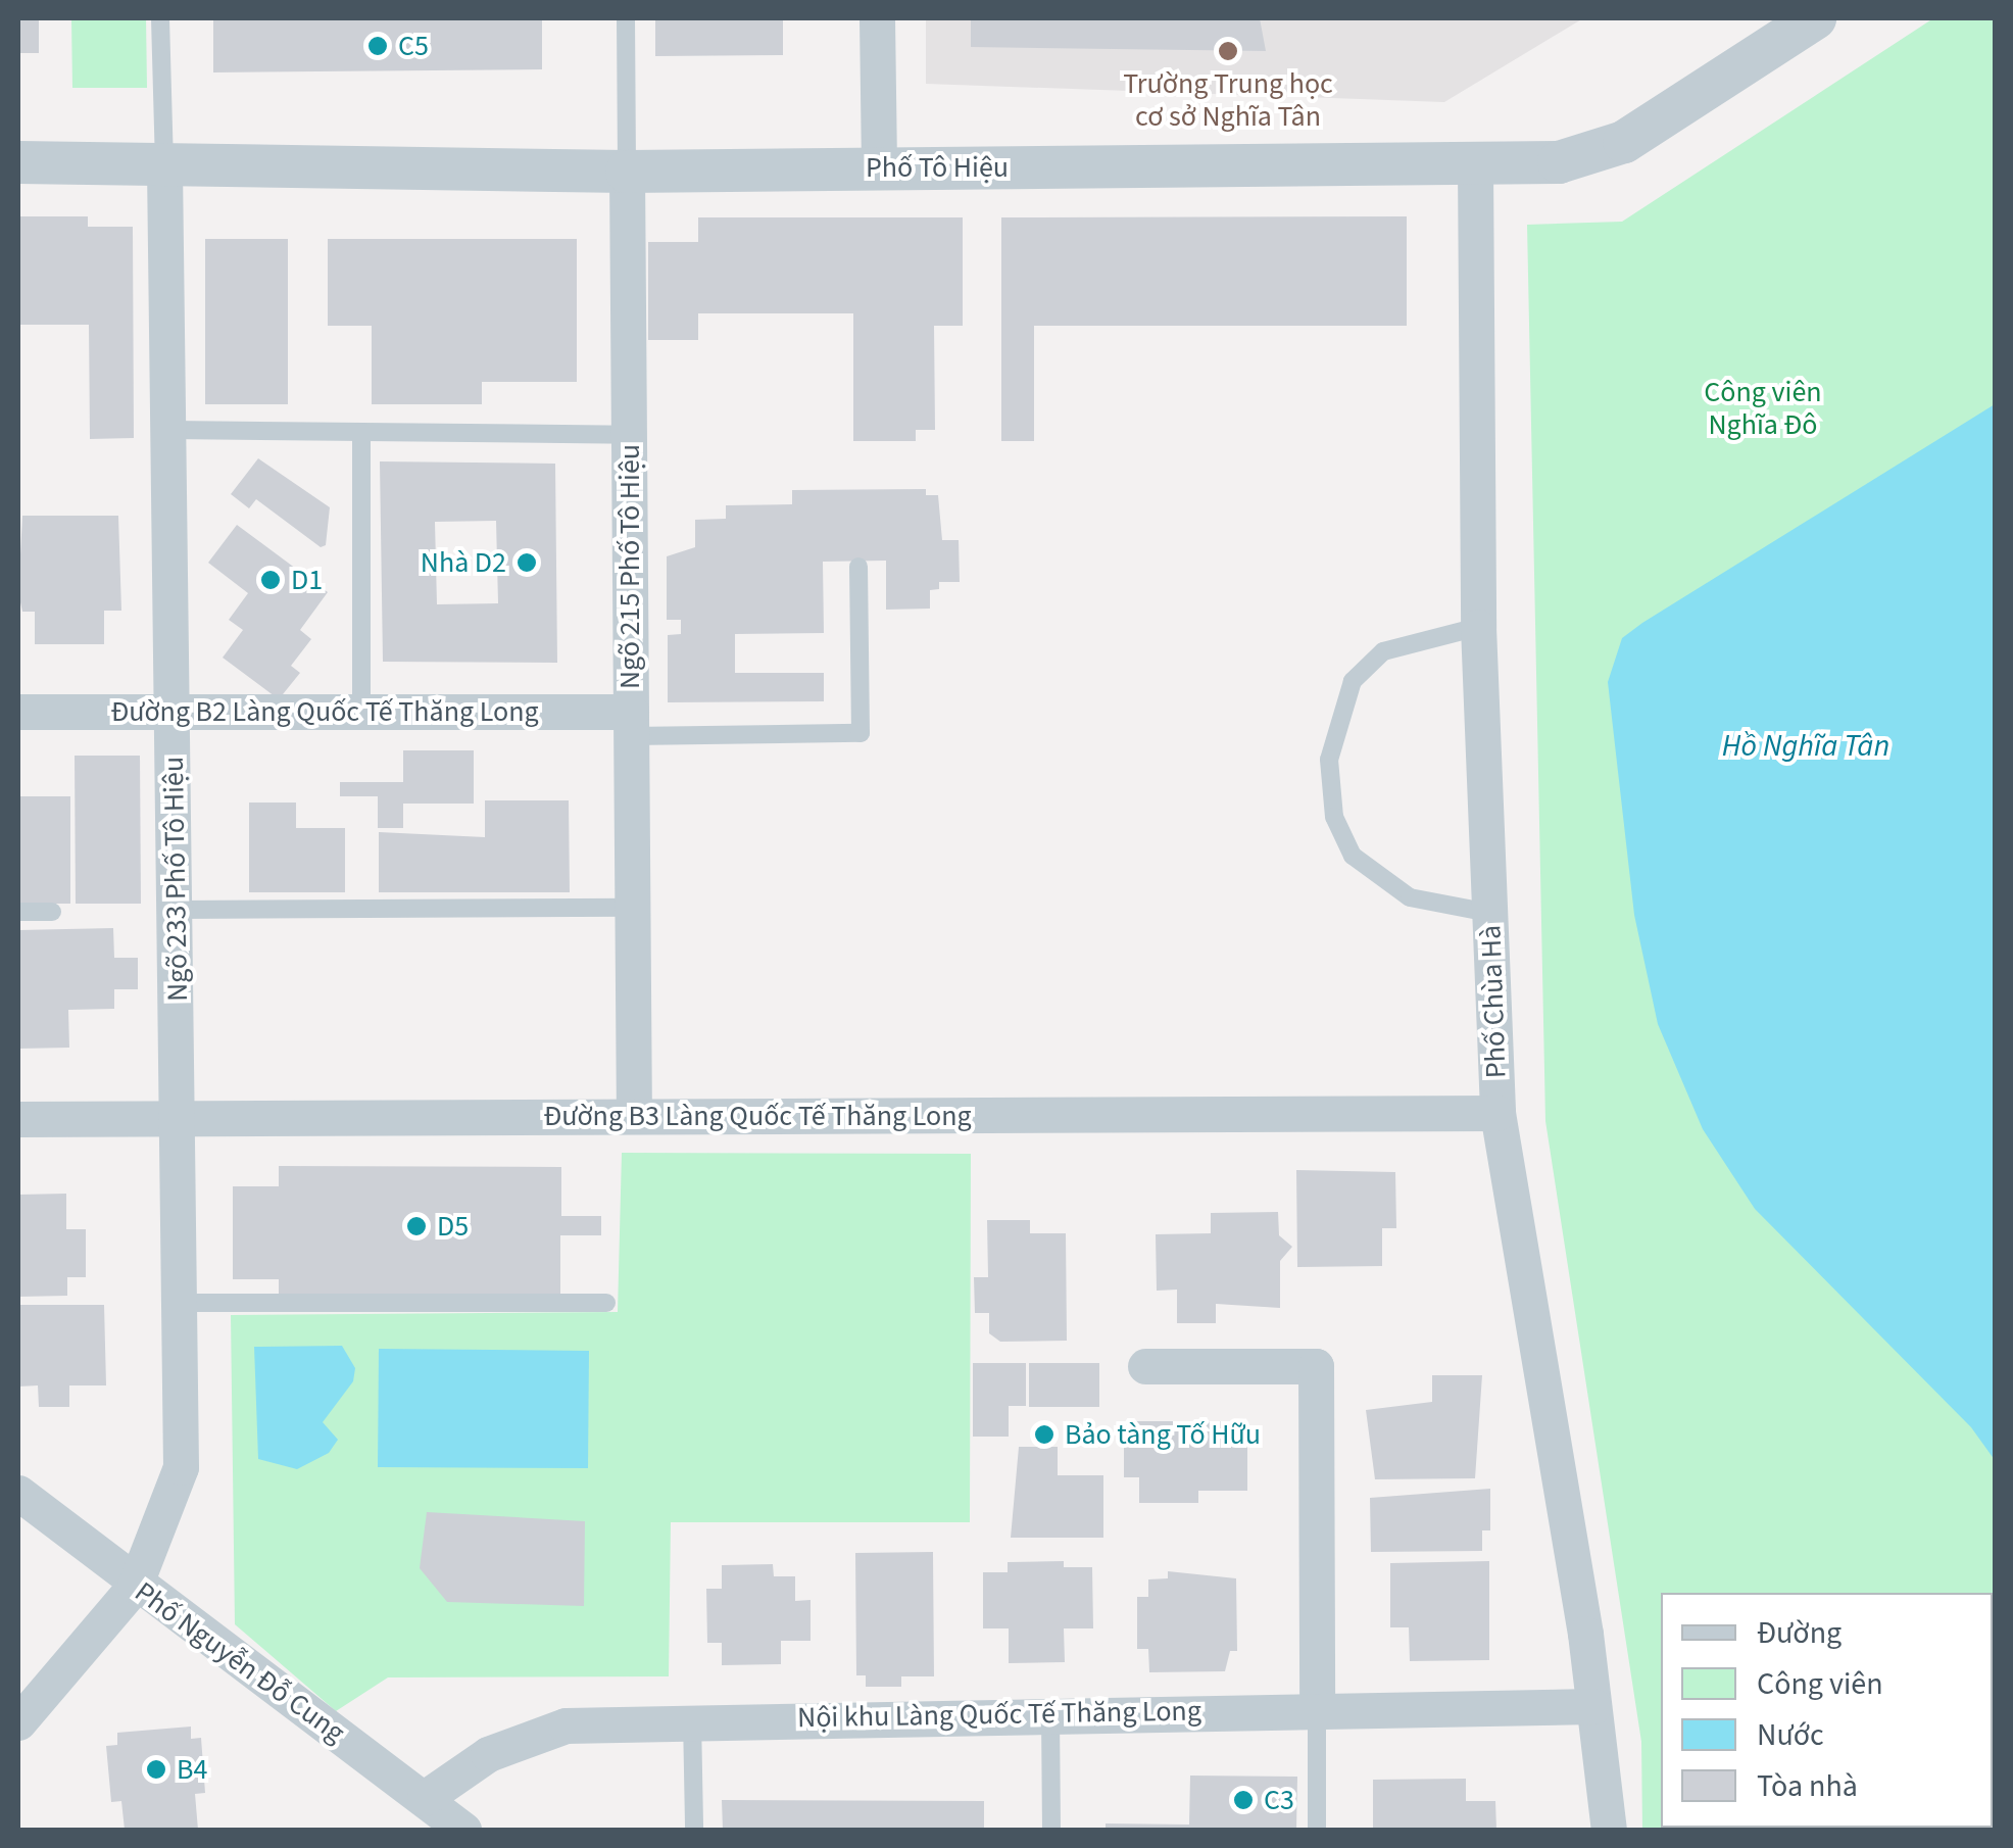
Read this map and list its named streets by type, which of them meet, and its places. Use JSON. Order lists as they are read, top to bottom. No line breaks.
{"streets":{"street":["Phố Tô Hiệu","Ngõ 215 Phố Tô Hiệu","Đường B2 Làng Quốc Tế Thăng Long","Ngõ 233 Phố Tô Hiệu","Phố Chùa Hà","Đường B3 Làng Quốc Tế Thăng Long","Phố Nguyễn Đỗ Cung","Nội khu Làng Quốc Tế Thăng Long"]},"crossings":[["Phố Tô Hiệu","Ngõ 215 Phố Tô Hiệu"],["Phố Tô Hiệu","Ngõ 233 Phố Tô Hiệu"],["Phố Tô Hiệu","Phố Chùa Hà"],["Ngõ 215 Phố Tô Hiệu","Đường B2 Làng Quốc Tế Thăng Long"],["Ngõ 215 Phố Tô Hiệu","Đường B3 Làng Quốc Tế Thăng Long"],["Đường B2 Làng Quốc Tế Thăng Long","Ngõ 233 Phố Tô Hiệu"],["Ngõ 233 Phố Tô Hiệu","Đường B3 Làng Quốc Tế Thăng Long"],["Ngõ 233 Phố Tô Hiệu","Phố Nguyễn Đỗ Cung"],["Phố Chùa Hà","Đường B3 Làng Quốc Tế Thăng Long"],["Phố Chùa Hà","Nội khu Làng Quốc Tế Thăng Long"],["Phố Nguyễn Đỗ Cung","Nội khu Làng Quốc Tế Thăng Long"]],"water":["Hồ Nghĩa Tân"],"parks":["Công viên Nghĩa Đô"],"places":["C5","Trường Trung học cơ sở Nghĩa Tân","Nhà D2","D1","D5","Bảo tàng Tố Hữu","B4","C3"],"legend":["Đường","Công viên","Nước","Tòa nhà"]}
